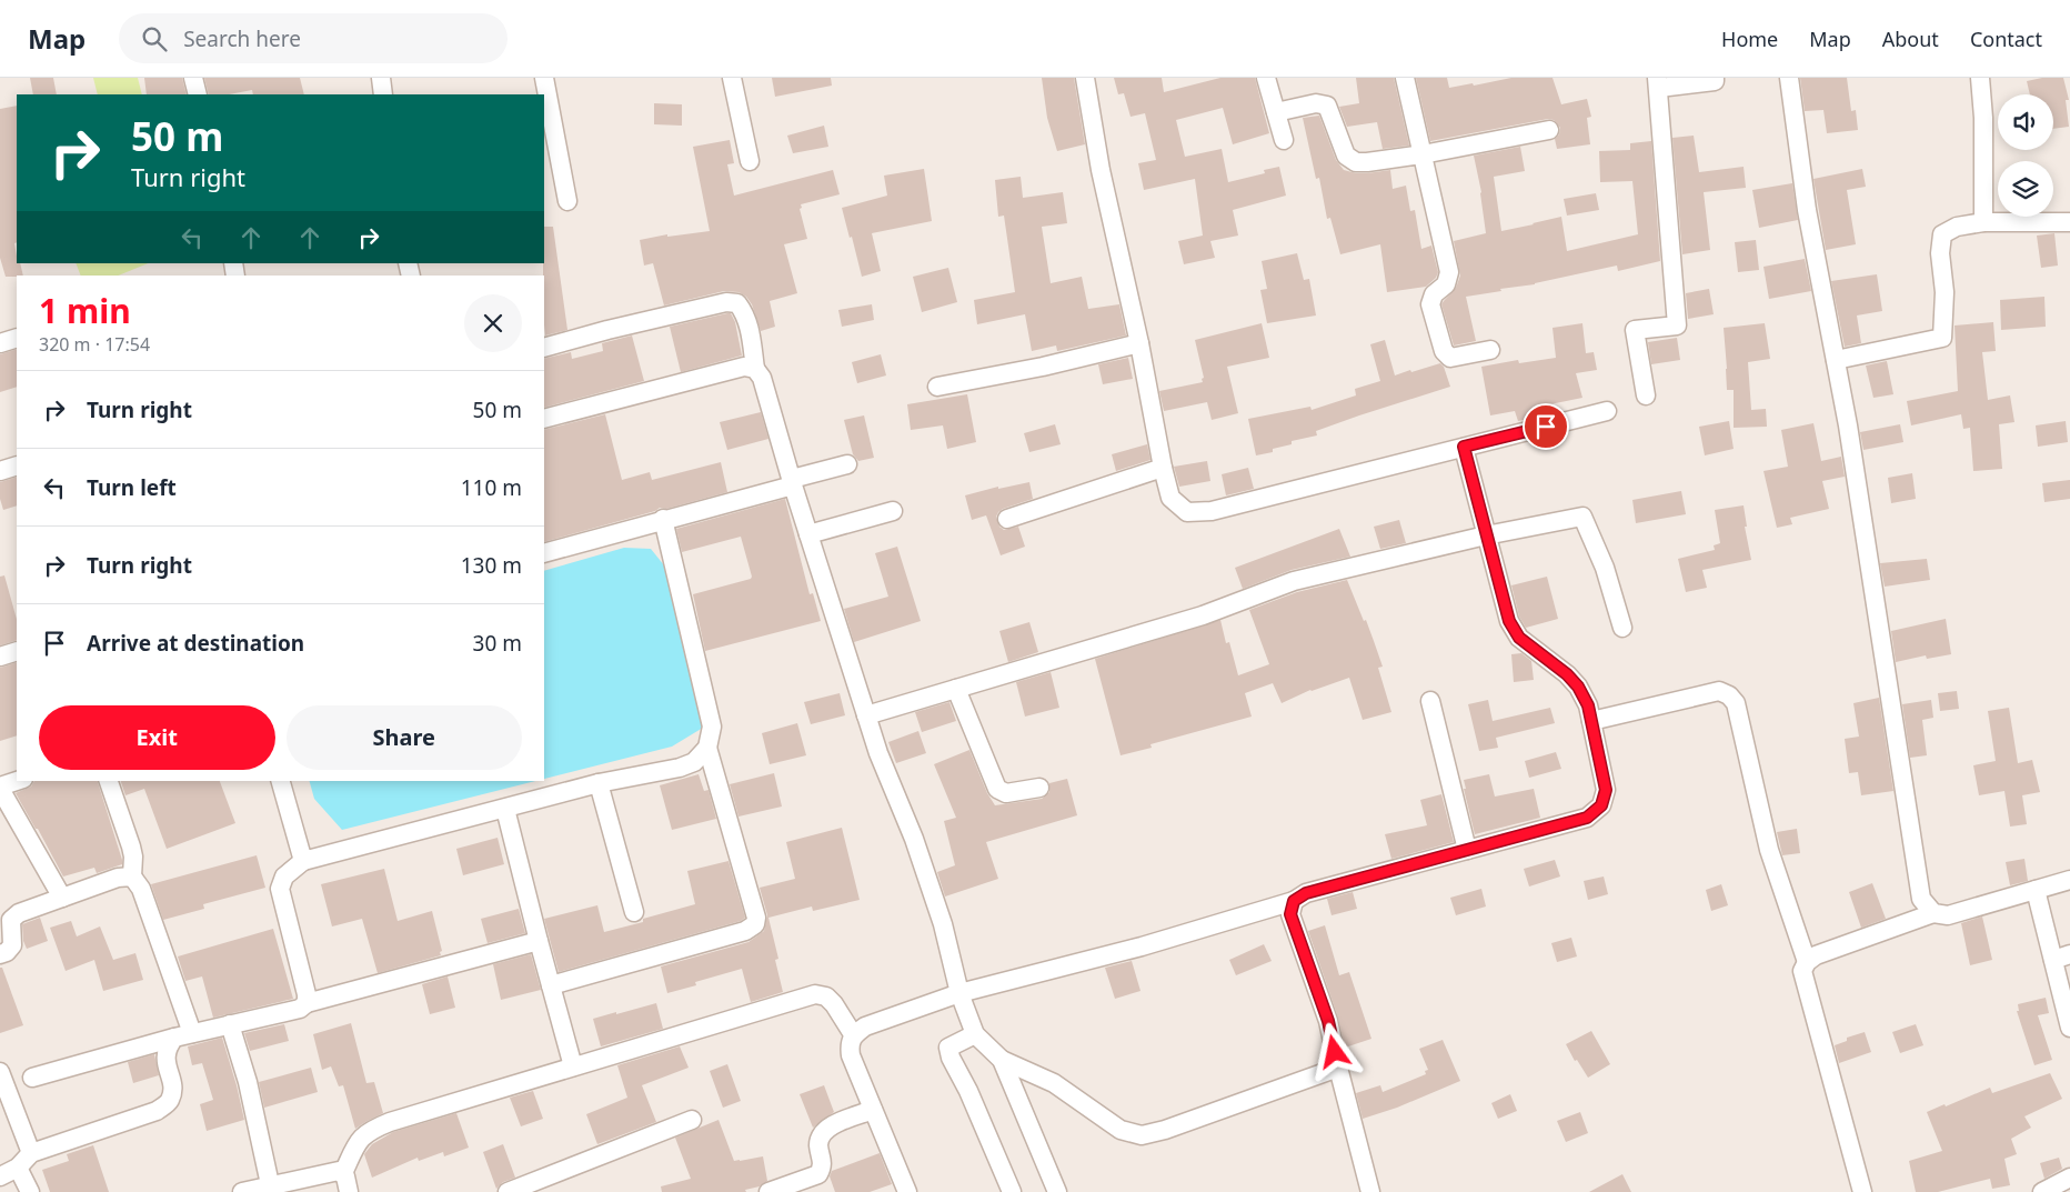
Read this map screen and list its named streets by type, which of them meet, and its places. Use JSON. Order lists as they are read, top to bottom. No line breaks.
{"page":{"header":"Map","search":"Search here","nav":["Home","Map","About","Contact"],"turn":["50 m","Turn right"],"heading":["1 min","320 m · 17:54"],"list":[{"name":"Turn right","value":"50 m"},{"name":"Turn left","value":"110 m"},{"name":"Turn right","value":"130 m"},{"name":"Arrive at destination","value":"30 m"}],"buttons":["Exit","Share"]}}
